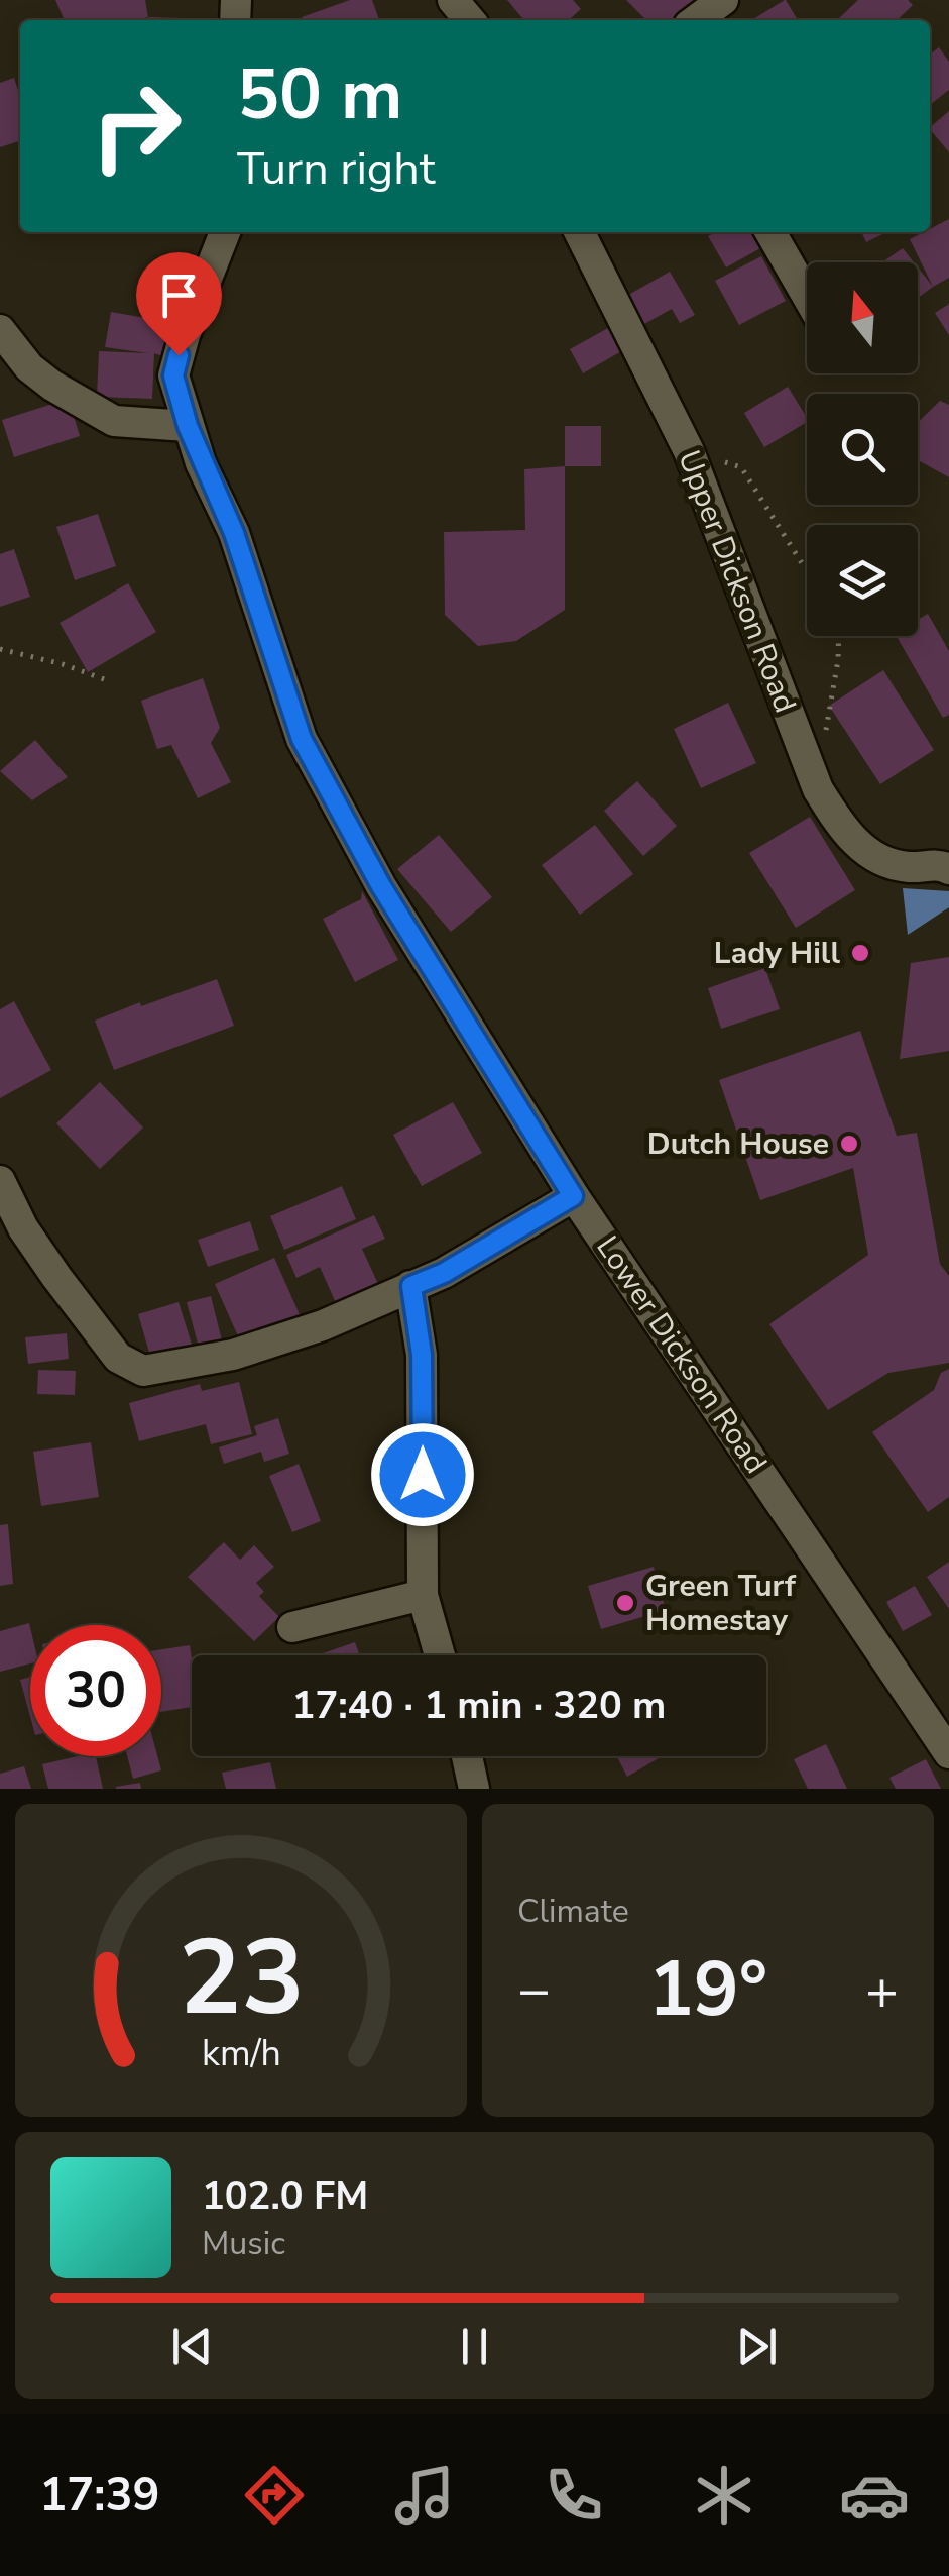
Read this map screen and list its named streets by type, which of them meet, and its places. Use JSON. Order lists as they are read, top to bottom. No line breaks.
{"streets":{"street":["Upper Dickson Road","Lower Dickson Road"]},"places":["Lady Hill","Dutch House","Green Turf Homestay"],"north":"top","page":{"turn":["50 m","Turn right"],"limit":"30","trip":"17:40 · 1 min · 320 m","tile":"Climate","heat":["−","19°","+"],"song":["102.0 FM","Music"],"tabs":"17:39","gauge":["23","km/h"]}}
